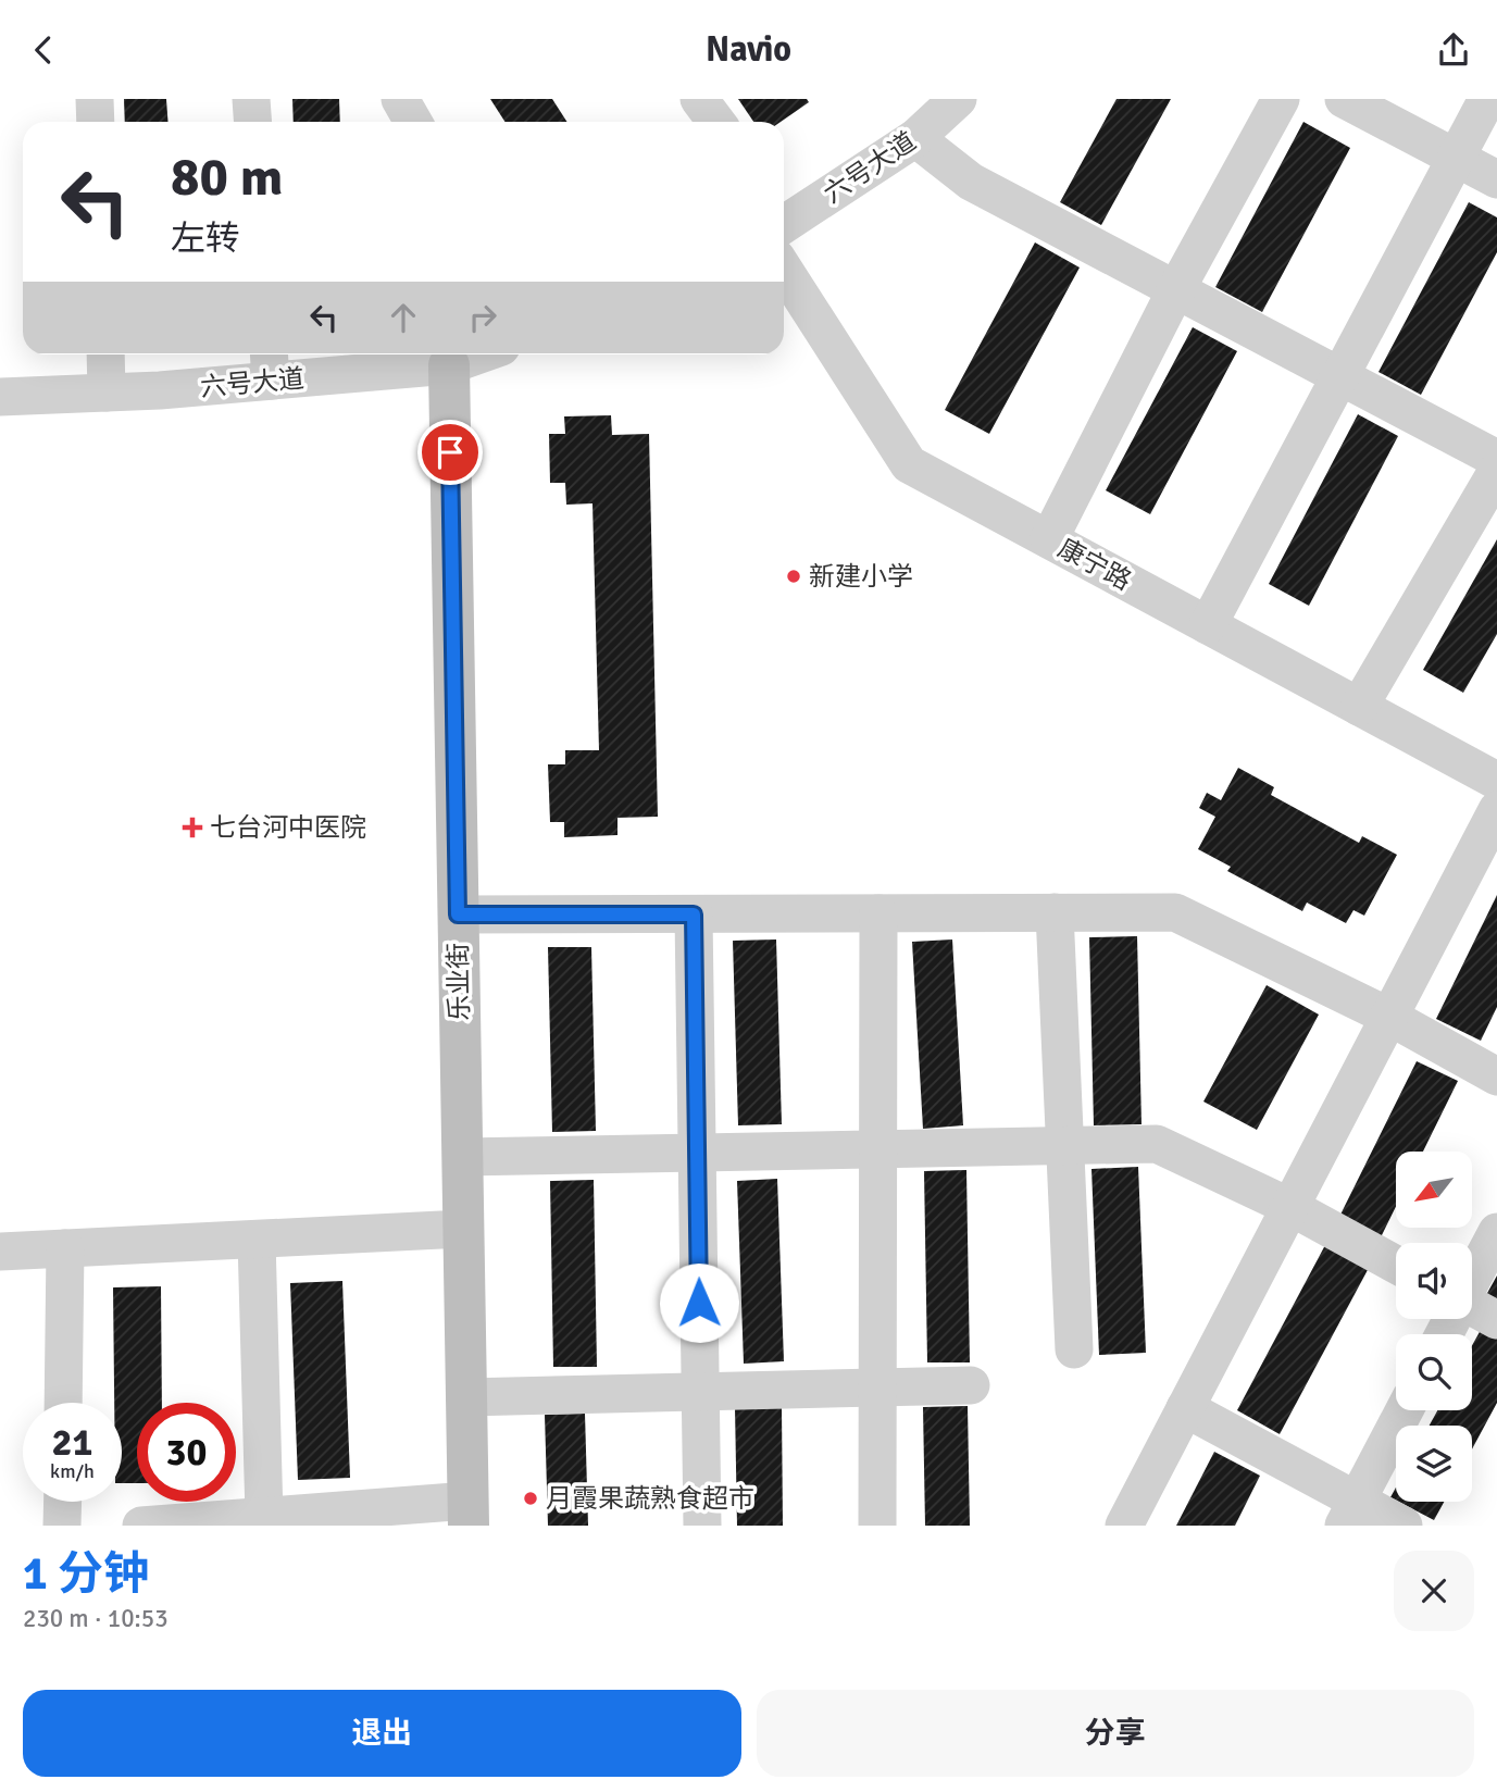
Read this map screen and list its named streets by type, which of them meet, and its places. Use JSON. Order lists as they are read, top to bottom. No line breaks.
{"streets":{"street":["六号大道","康宁路","乐业街"]},"crossings":[["六号大道","乐业街"]],"places":{"other":["新建小学","月霞果蔬熟食超市"],"health":["七台河中医院"]},"north":"bottom left","page":{"header":"Navio","turn":["80 m","左转"],"speed":"21 km/h","limit":"30","heading":["1 分钟","230 m · 10:53"],"buttons":["退出","分享"]}}
